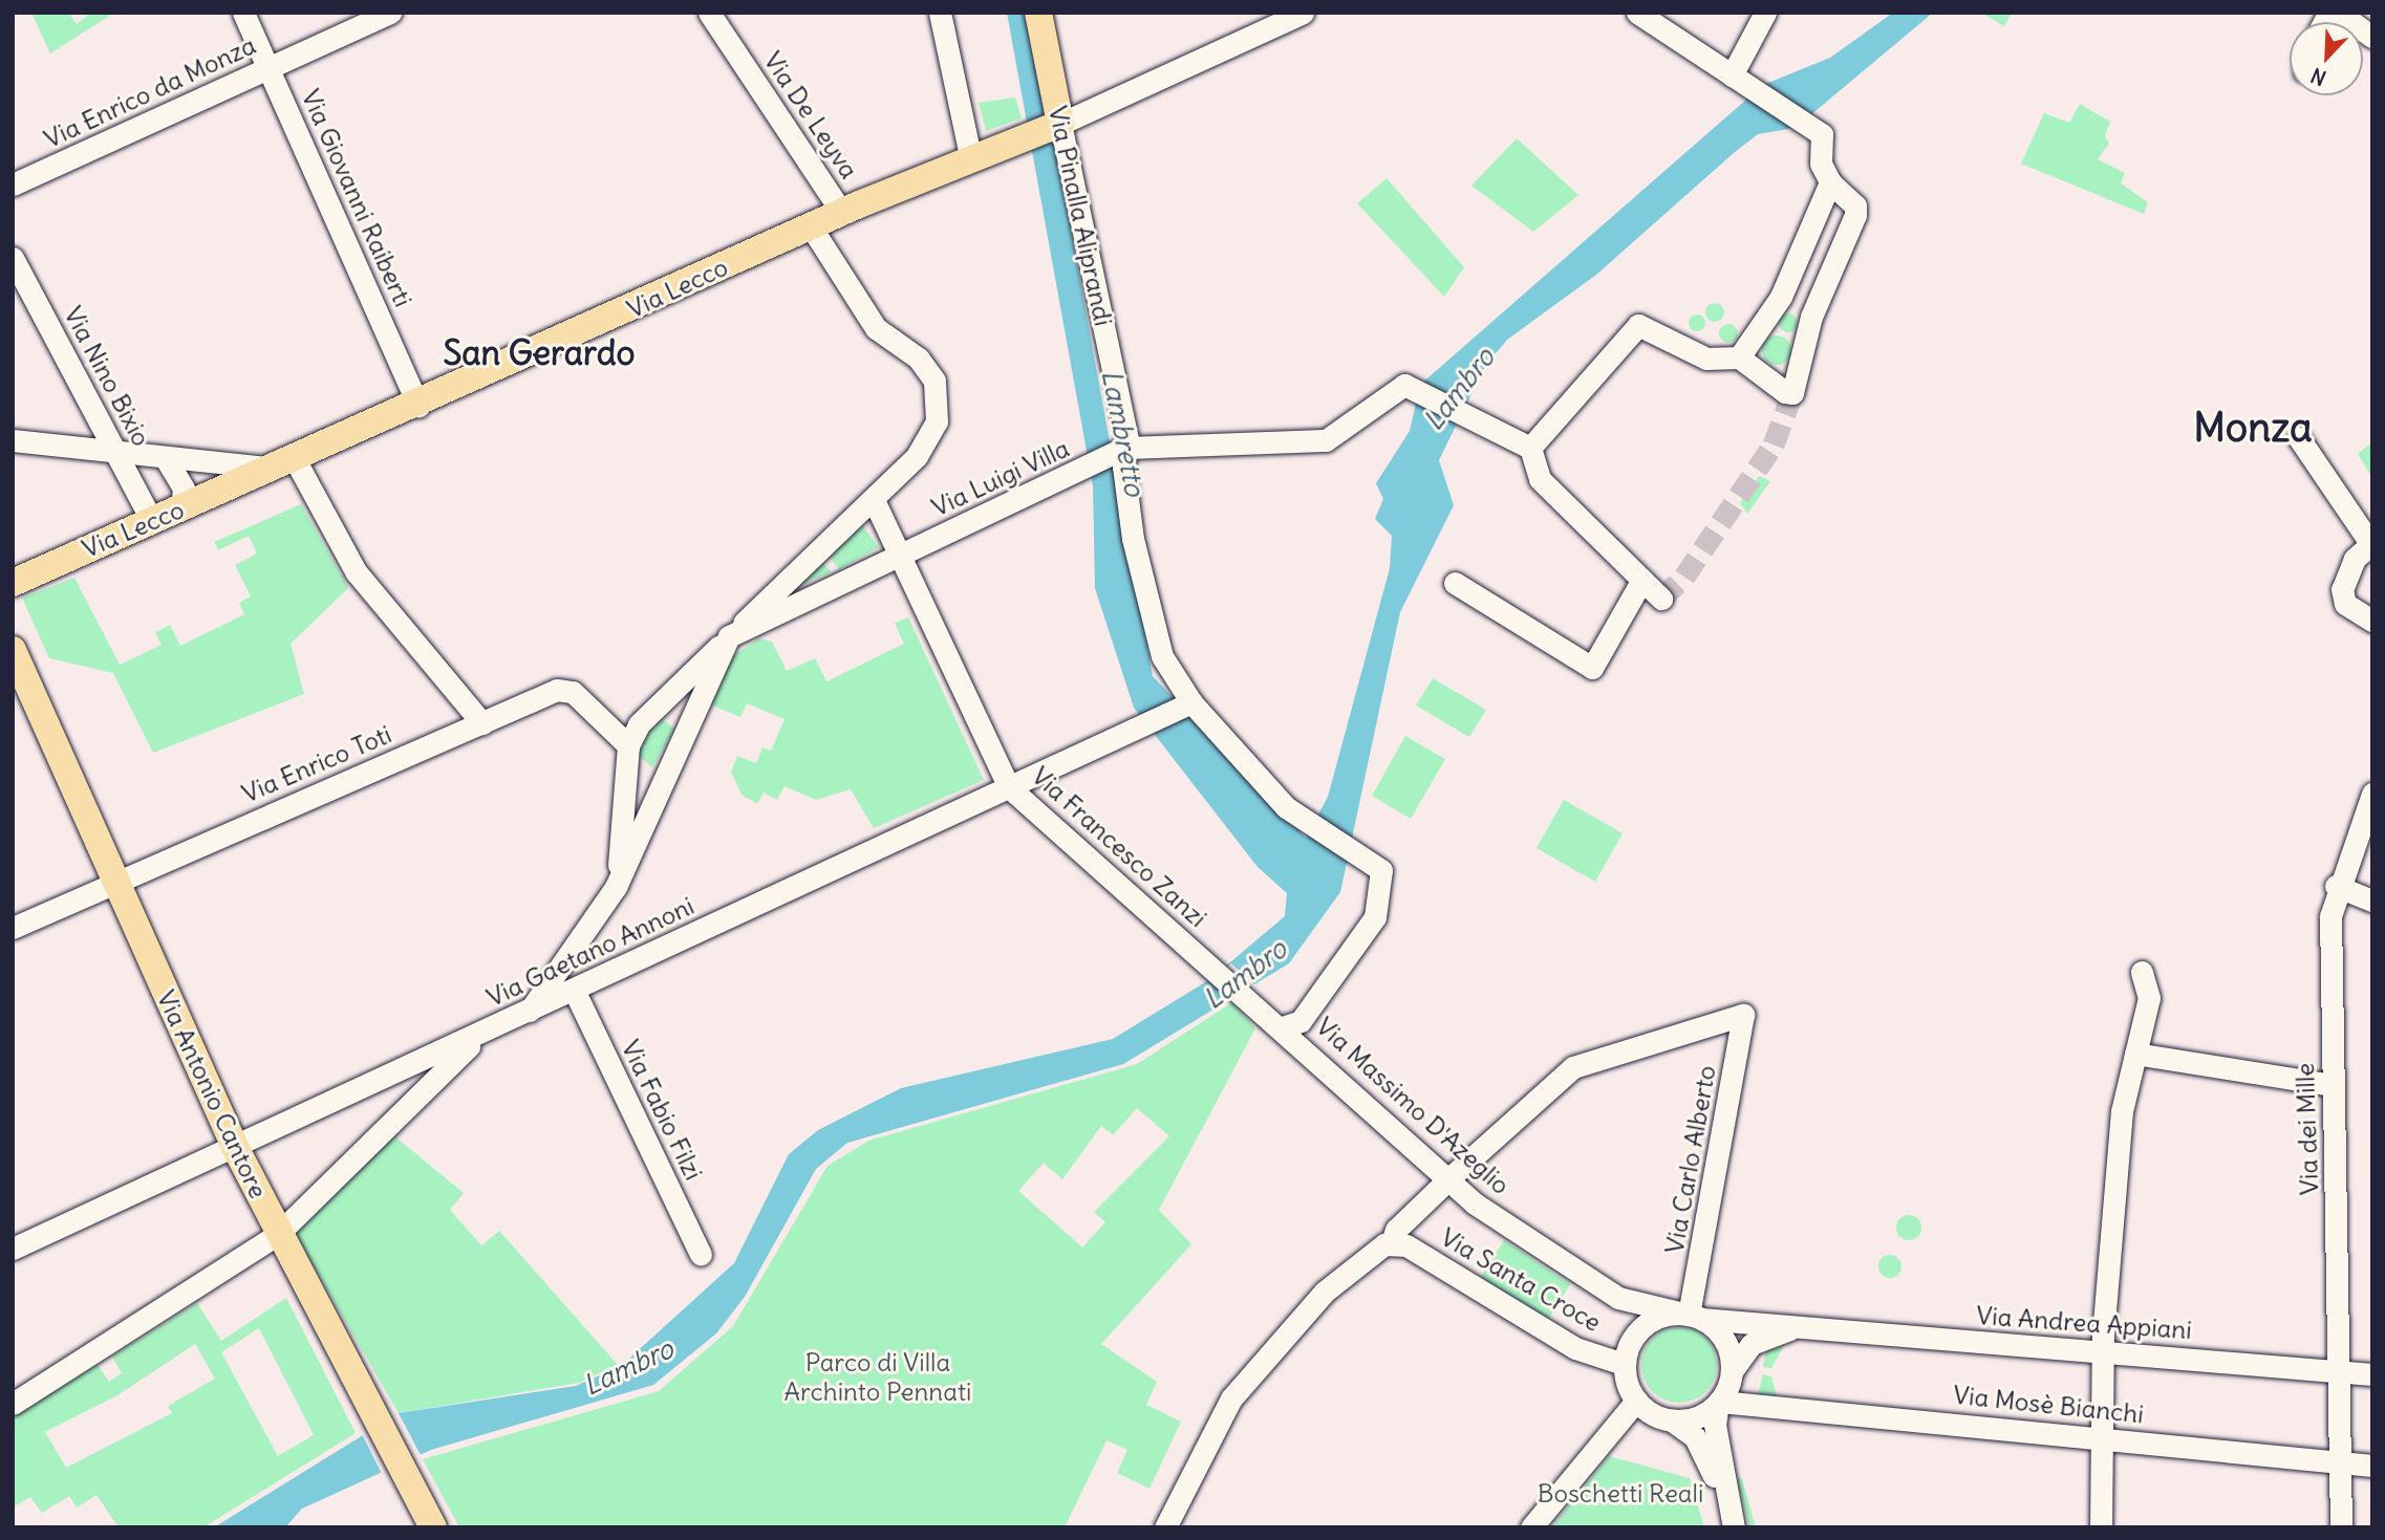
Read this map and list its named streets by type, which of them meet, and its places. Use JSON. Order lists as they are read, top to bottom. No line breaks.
{"streets":{"main road":["Via Pinalla Aliprandi","Via Lecco","Via Antonio Cantore"],"street":["Via Enrico da Monza","Via De Leyva","Via Giovanni Raiberti","Via Nino Bixio","Via Luigi Villa","Via Enrico Toti","Via Francesco Zanzi","Via Gaetano Annoni","Via Massimo D'Azeglio","Via Fabio Filzi","Via dei Mille","Via Carlo Alberto","Via Santa Croce","Via Andrea Appiani","Via Mosè Bianchi"]},"crossings":[["Via Enrico da Monza","Via Giovanni Raiberti"],["Via De Leyva","Via Lecco"],["Via Giovanni Raiberti","Via Lecco"],["Via Pinalla Aliprandi","Via Lecco"],["Via Pinalla Aliprandi","Via Luigi Villa"],["Via Pinalla Aliprandi","Via Francesco Zanzi"],["Via Pinalla Aliprandi","Via Gaetano Annoni"],["Via Pinalla Aliprandi","Via Massimo D'Azeglio"],["Via Lecco","Via Nino Bixio"],["Via Luigi Villa","Via Francesco Zanzi"],["Via Enrico Toti","Via Antonio Cantore"],["Via Francesco Zanzi","Via Gaetano Annoni"],["Via Francesco Zanzi","Via Massimo D'Azeglio"],["Via Gaetano Annoni","Via Antonio Cantore"],["Via Gaetano Annoni","Via Fabio Filzi"],["Via Massimo D'Azeglio","Via Carlo Alberto"],["Via Massimo D'Azeglio","Via Santa Croce"],["Via Massimo D'Azeglio","Via Andrea Appiani"],["Via Massimo D'Azeglio","Via Mosè Bianchi"],["Via dei Mille","Via Andrea Appiani"],["Via dei Mille","Via Mosè Bianchi"],["Via Carlo Alberto","Via Santa Croce"],["Via Carlo Alberto","Via Andrea Appiani"],["Via Carlo Alberto","Via Mosè Bianchi"],["Via Santa Croce","Via Andrea Appiani"],["Via Santa Croce","Via Mosè Bianchi"],["Via Andrea Appiani","Via Mosè Bianchi"]],"districts":["San Gerardo","Monza"],"water":["Lambro","Lambretto"],"parks":["Parco di Villa Archinto Pennati","Boschetti Reali"],"north":"bottom left"}
